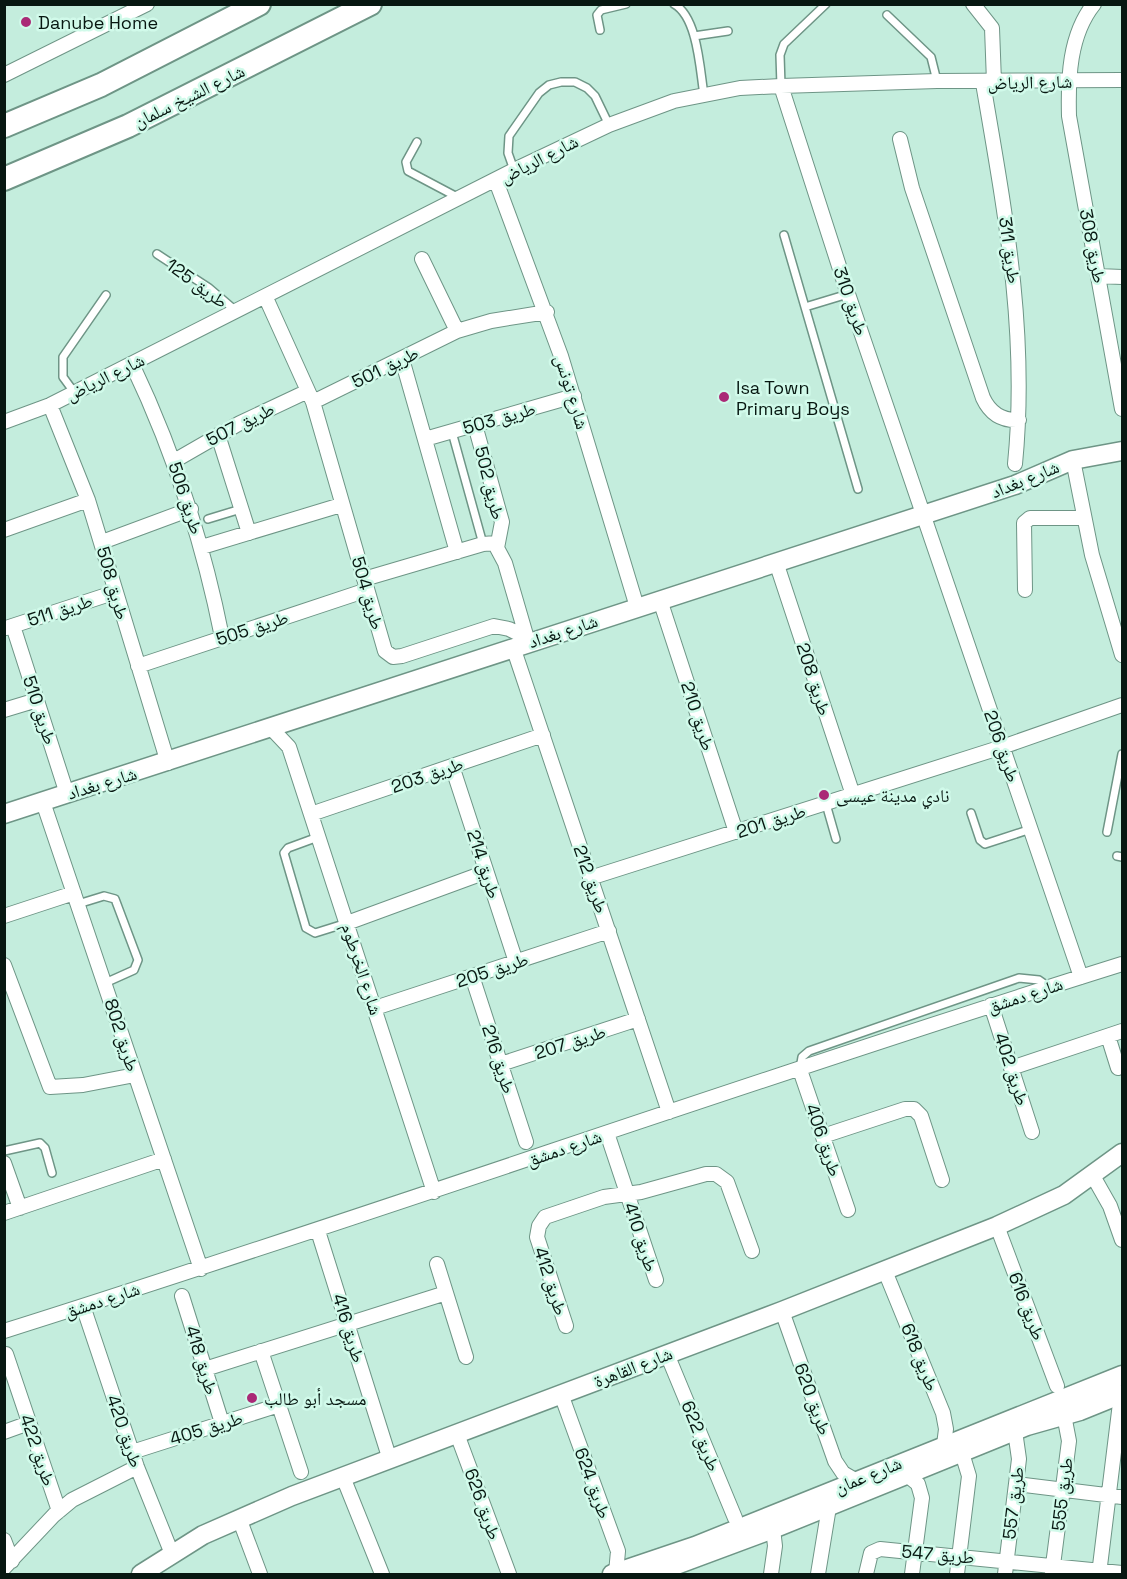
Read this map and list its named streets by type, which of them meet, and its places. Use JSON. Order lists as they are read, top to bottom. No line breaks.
{"streets":{"main road":["شارع الشيخ سلمان"],"street":["شارع الرياض","طريق 308","طريق 311","طريق 310","طريق 501","شارع تونس","طريق 503","طريق 507","شارع بغداد","طريق 502","طريق 506","طريق 508","طريق 504","طريق 511","طريق 505","طريق 208","طريق 510","طريق 210","طريق 206","طريق 203","طريق 201","طريق 214","طريق 212","شارع الخرطوم","طريق 205","شارع دمشق","طريق 802","طريق 207","طريق 216","طريق 402","طريق 406","طريق 410","طريق 412","طريق 616","طريق 416","طريق 618","طريق 418","شارع القاهرة","طريق 620","طريق 405","طريق 420","طريق 622","طريق 422","شارع عمان","طريق 624","طريق 555","طريق 557","طريق 626","طريق 547"],"lane":["طريق 125"]},"crossings":[["شارع الرياض","طريق 308"],["شارع الرياض","طريق 311"],["شارع الرياض","طريق 125"],["شارع الرياض","طريق 310"],["شارع الرياض","شارع تونس"],["شارع الرياض","طريق 506"],["شارع الرياض","طريق 508"],["طريق 310","شارع بغداد"],["طريق 310","طريق 206"],["طريق 501","شارع تونس"],["طريق 501","طريق 507"],["طريق 501","طريق 504"],["شارع تونس","طريق 503"],["شارع تونس","شارع بغداد"],["طريق 503","طريق 502"],["طريق 507","طريق 506"],["طريق 507","طريق 504"],["شارع بغداد","طريق 502"],["شارع بغداد","طريق 508"],["شارع بغداد","طريق 504"],["شارع بغداد","طريق 208"],["شارع بغداد","طريق 510"],["شارع بغداد","طريق 210"],["شارع بغداد","طريق 206"],["شارع بغداد","طريق 212"],["شارع بغداد","شارع الخرطوم"],["شارع بغداد","طريق 802"],["طريق 502","طريق 504"],["طريق 502","طريق 212"],["طريق 506","طريق 505"],["طريق 508","طريق 511"],["طريق 508","طريق 505"],["طريق 504","طريق 505"],["طريق 504","طريق 212"],["طريق 511","طريق 510"],["طريق 208","طريق 201"],["طريق 210","طريق 201"],["طريق 206","طريق 201"],["طريق 206","شارع دمشق"],["طريق 203","طريق 214"],["طريق 203","طريق 212"],["طريق 203","شارع الخرطوم"],["طريق 201","طريق 212"],["طريق 214","طريق 205"],["طريق 212","طريق 205"],["طريق 212","شارع دمشق"],["طريق 212","طريق 207"],["شارع الخرطوم","طريق 205"],["شارع الخرطوم","شارع دمشق"],["طريق 205","طريق 216"],["شارع دمشق","طريق 802"],["شارع دمشق","طريق 402"],["شارع دمشق","طريق 406"],["شارع دمشق","طريق 410"],["شارع دمشق","طريق 416"],["شارع دمشق","طريق 420"],["طريق 207","طريق 216"],["طريق 410","طريق 412"],["طريق 616","شارع القاهرة"],["طريق 416","شارع القاهرة"],["طريق 618","شارع القاهرة"],["طريق 618","شارع عمان"],["طريق 418","طريق 405"],["شارع القاهرة","طريق 620"],["شارع القاهرة","طريق 420"],["شارع القاهرة","طريق 622"],["شارع القاهرة","طريق 624"],["شارع القاهرة","طريق 626"],["طريق 620","شارع عمان"],["طريق 405","طريق 420"],["شارع عمان","طريق 624"],["شارع عمان","طريق 555"],["شارع عمان","طريق 557"],["طريق 555","طريق 547"],["طريق 557","طريق 547"]],"places":["Danube Home","Isa Town Primary Boys","نادي مدينة عيسى","مسجد أبو طالب"]}
